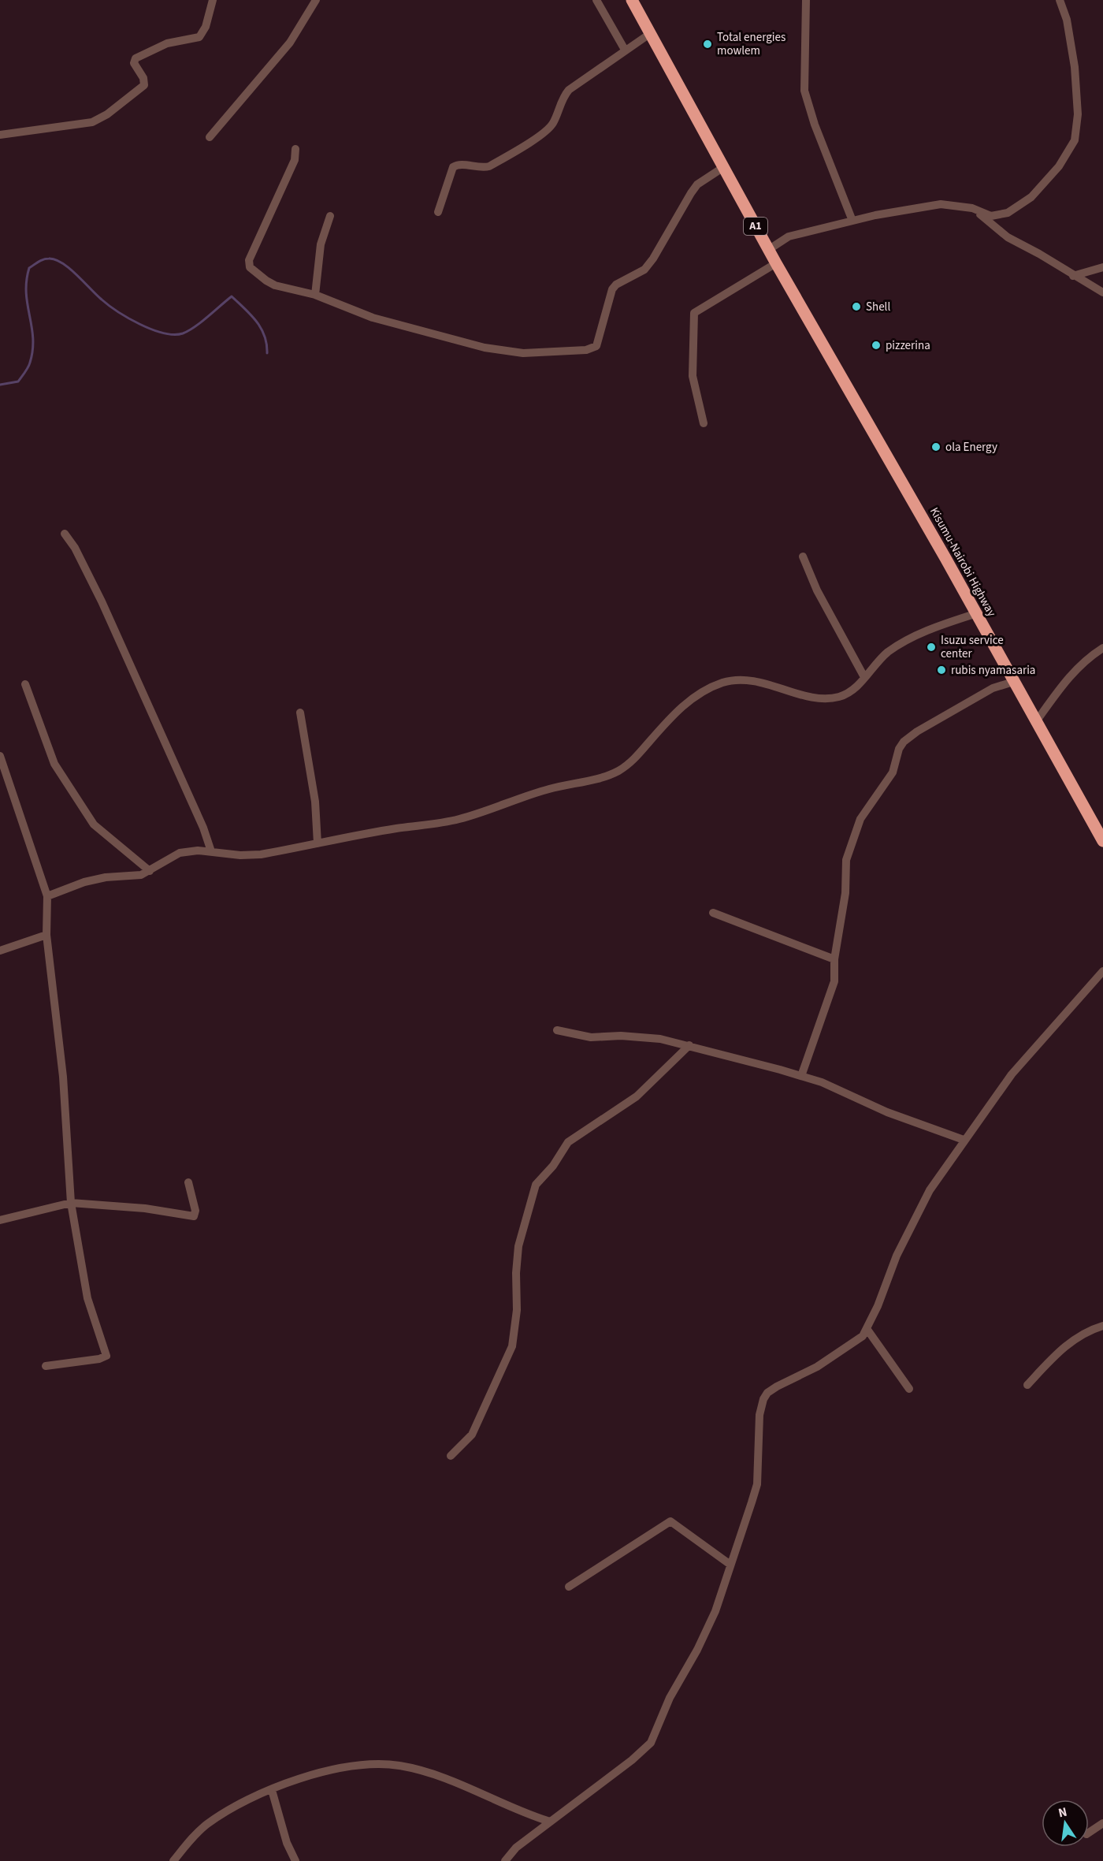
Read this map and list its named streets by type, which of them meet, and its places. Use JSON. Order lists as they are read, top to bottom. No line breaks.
{"streets":{"highway":["A1","Kisumu-Nairobi Highway"]},"crossings":[["A1","Kisumu-Nairobi Highway"]],"places":["Total energies mowlem","Shell","pizzerina","ola Energy","Isuzu service center","rubis nyamasaria"],"north":"top"}
